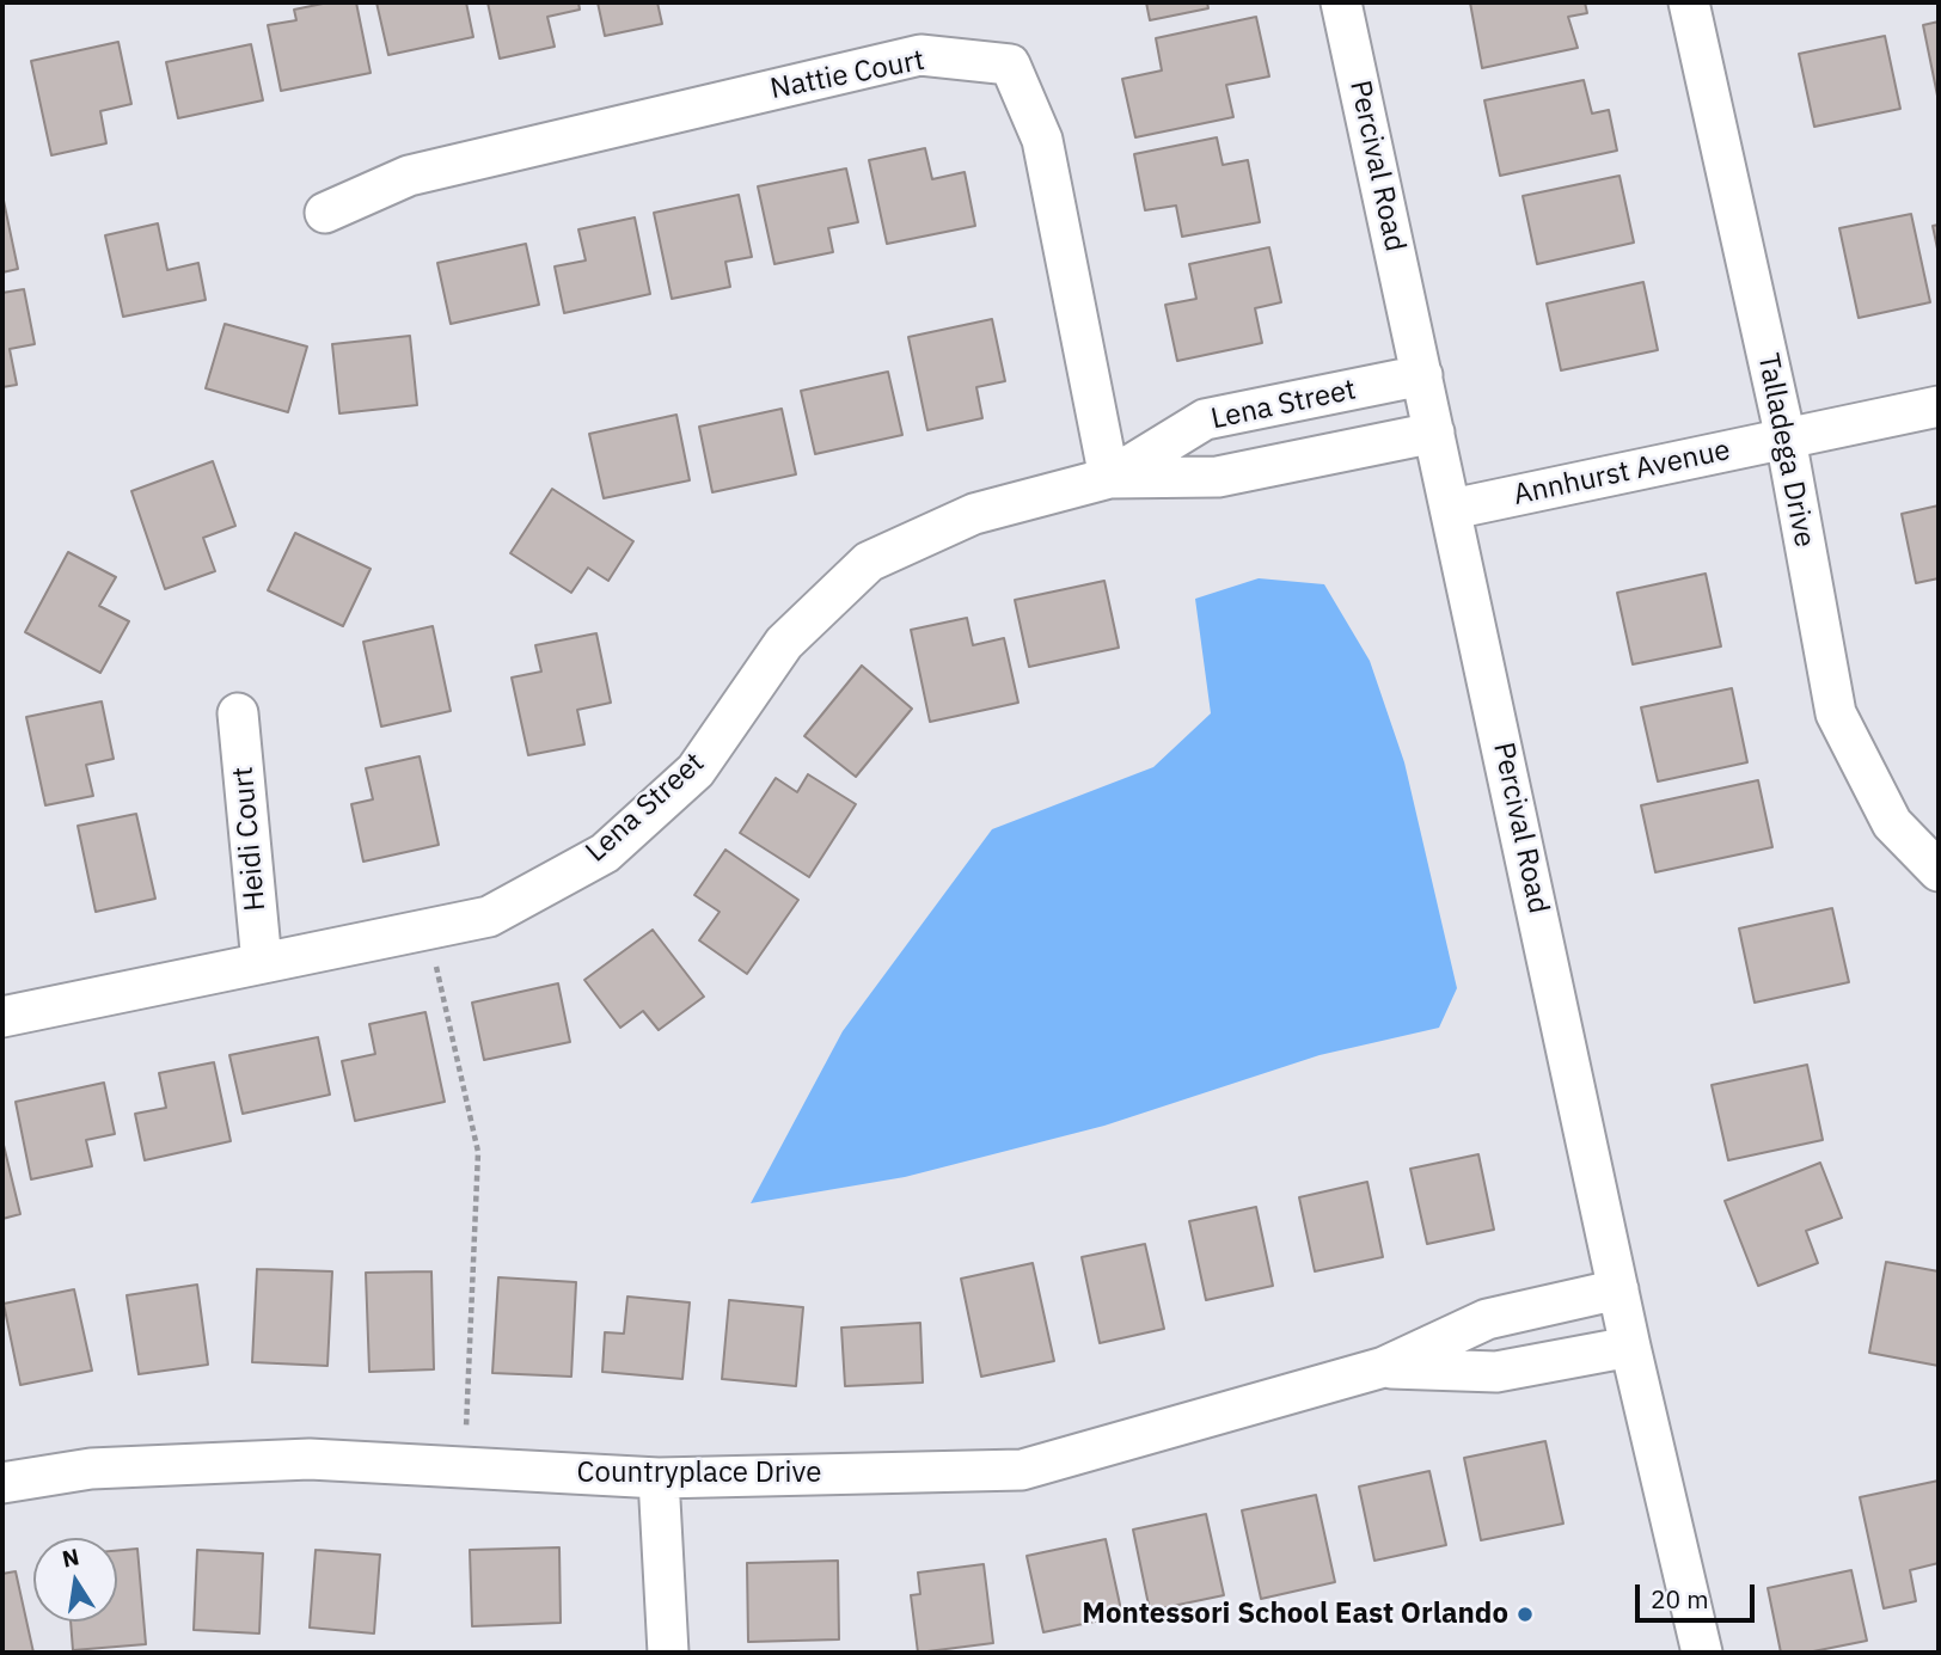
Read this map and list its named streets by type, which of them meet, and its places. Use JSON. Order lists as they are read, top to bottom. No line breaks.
{"streets":{"street":["Nattie Court","Percival Road","Lena Street","Talladega Drive","Annhurst Avenue","Heidi Court","Countryplace Drive"]},"crossings":[["Nattie Court","Lena Street"],["Percival Road","Lena Street"],["Percival Road","Annhurst Avenue"],["Percival Road","Countryplace Drive"],["Lena Street","Heidi Court"],["Talladega Drive","Annhurst Avenue"]],"places":["Montessori School East Orlando"],"scale_bar":"20 m","north":"top"}
